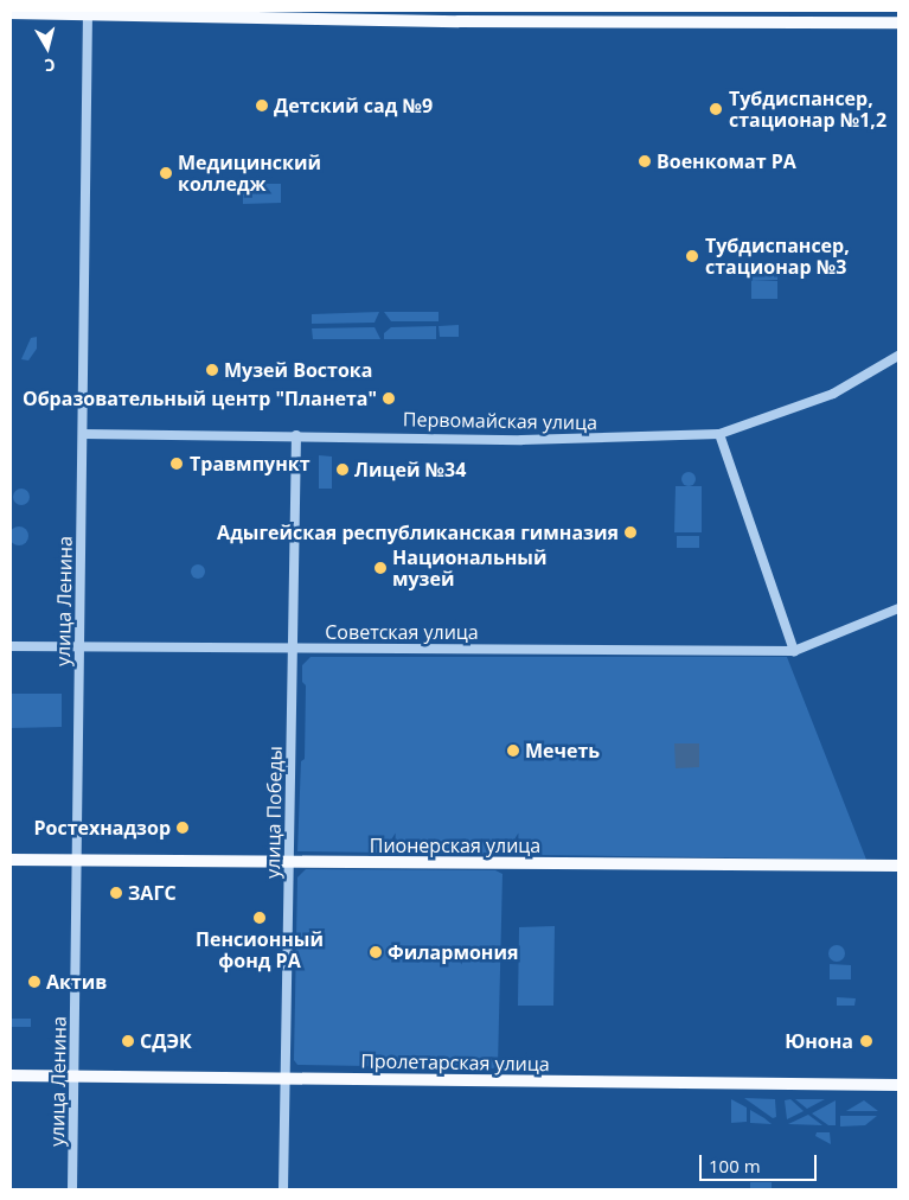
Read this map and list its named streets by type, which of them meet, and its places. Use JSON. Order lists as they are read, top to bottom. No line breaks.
{"streets":{"main road":["Пионерская улица","Пролетарская улица"],"street":["Первомайская улица","улица Ленина","Советская улица","улица Победы"]},"crossings":[["Первомайская улица","улица Ленина"],["Первомайская улица","улица Победы"],["улица Ленина","Советская улица"],["улица Ленина","Пионерская улица"],["улица Ленина","Пролетарская улица"],["Советская улица","улица Победы"],["улица Победы","Пионерская улица"],["улица Победы","Пролетарская улица"]],"places":["Детский сад №9","Тубдиспансер, стационар №1,2","Военкомат РА","Медицинский колледж","Тубдиспансер, стационар №3","Музей Востока","Образовательный центр \"Планета\"","Травмпункт","Лицей №34","Адыгейская республиканская гимназия","Национальный музей","Мечеть","Ростехнадзор","ЗАГС","Пенсионный фонд РА","Филармония","Актив","СДЭК","Юнона"],"scale_bar":"100 m","north":"bottom"}
